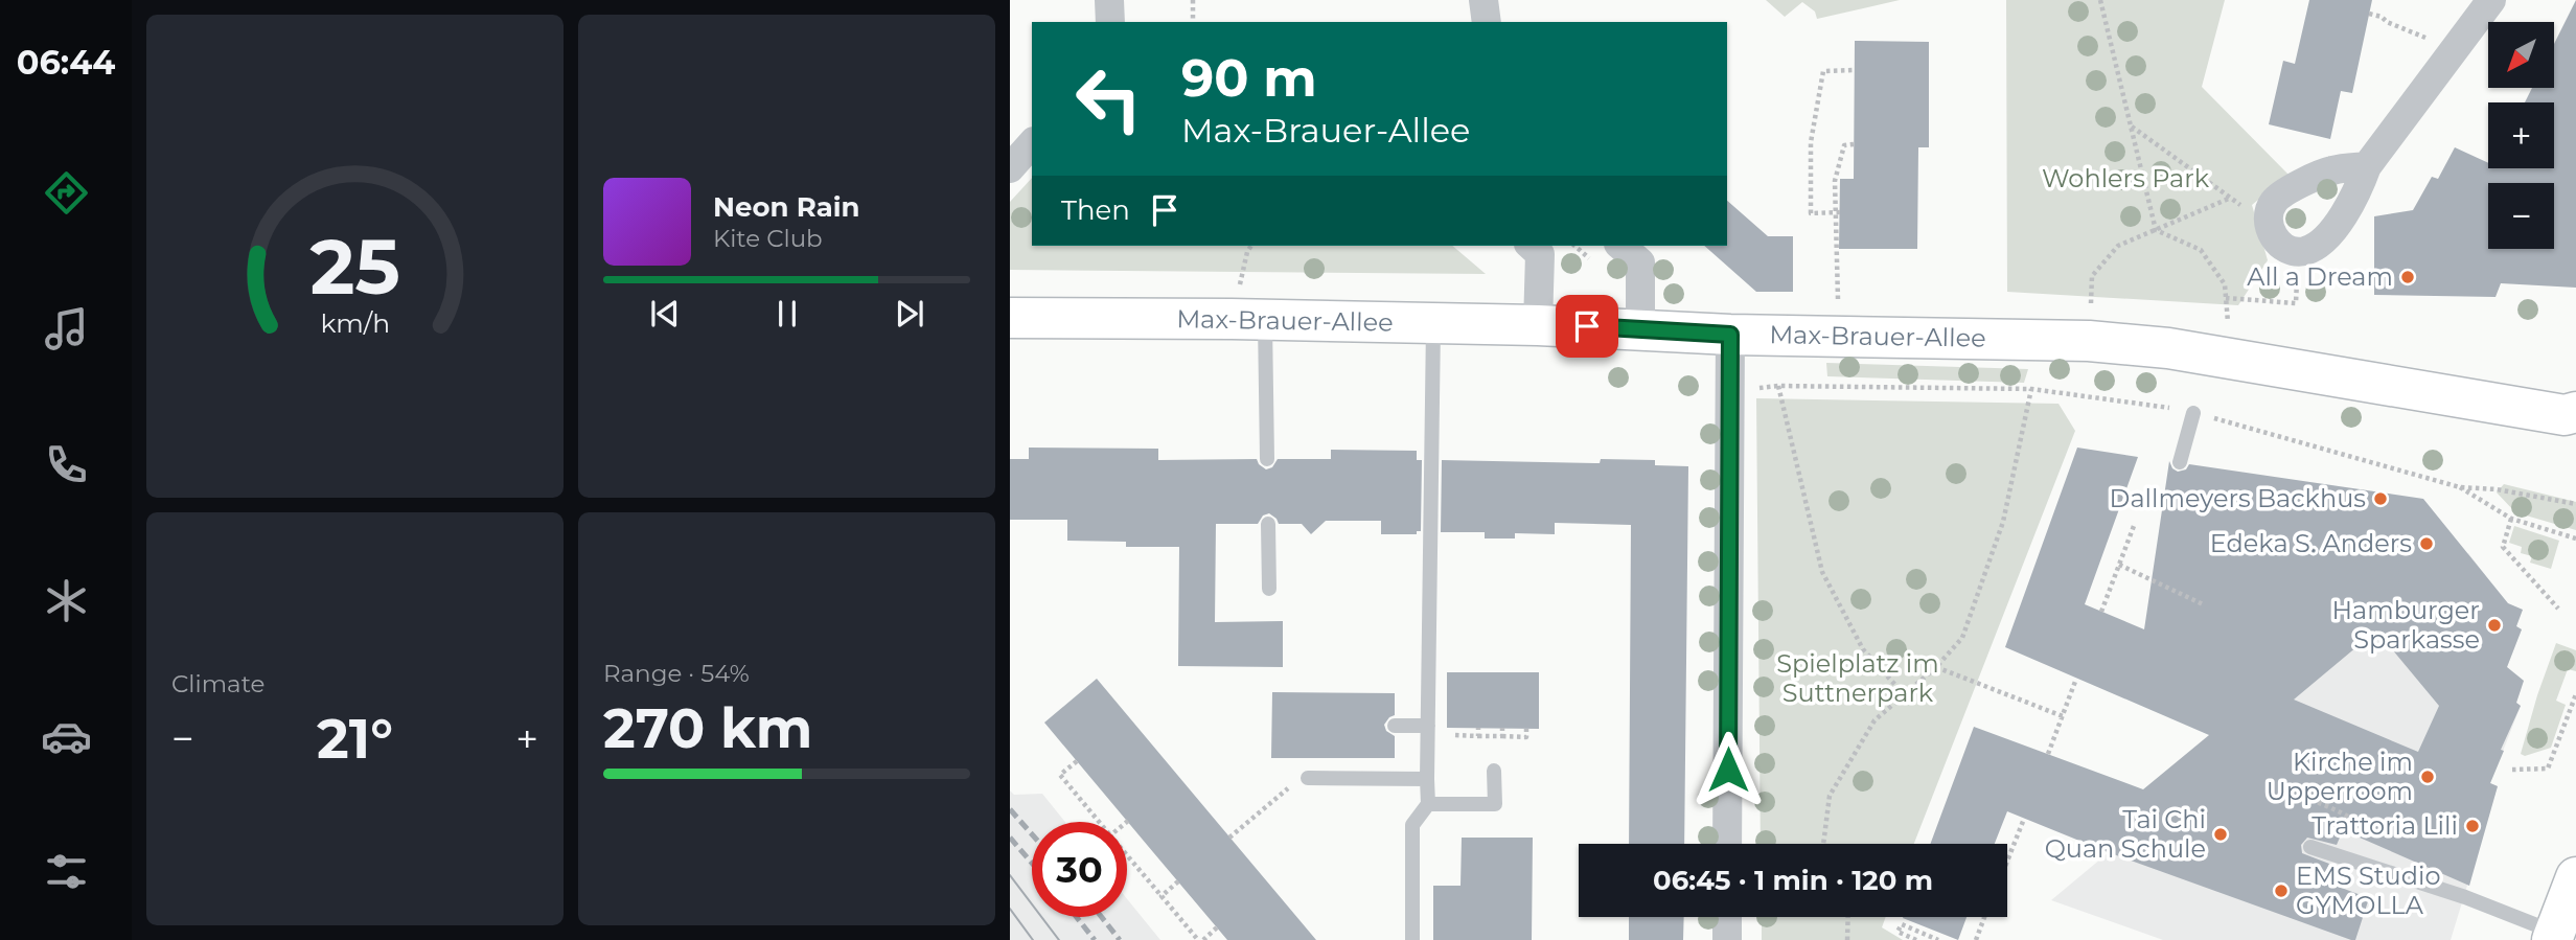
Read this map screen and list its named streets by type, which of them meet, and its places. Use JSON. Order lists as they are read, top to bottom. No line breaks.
{"streets":{"main road":["Max-Brauer-Allee"]},"parks":["Wohlers Park","Spielplatz im Suttnerpark"],"places":["All a Dream","Dallmeyers Backhus","Edeka S. Anders","Hamburger Sparkasse","Kirche im Upperroom","Trattoria Lili","Tai Chi Quan Schule","EMS Studio GYMOLLA"],"north":"bottom left","page":{"tabs":"06:44","map_buttons":["+","−"],"turn":["90 m","Max-Brauer-Allee"],"then":"Then","song":["Neon Rain","Kite Club"],"tile":["Climate",["Range · 54%","270 km"]],"heat":["−","21°","+"],"limit":"30","trip":"06:45 · 1 min · 120 m","gauge":["25","km/h"]}}
